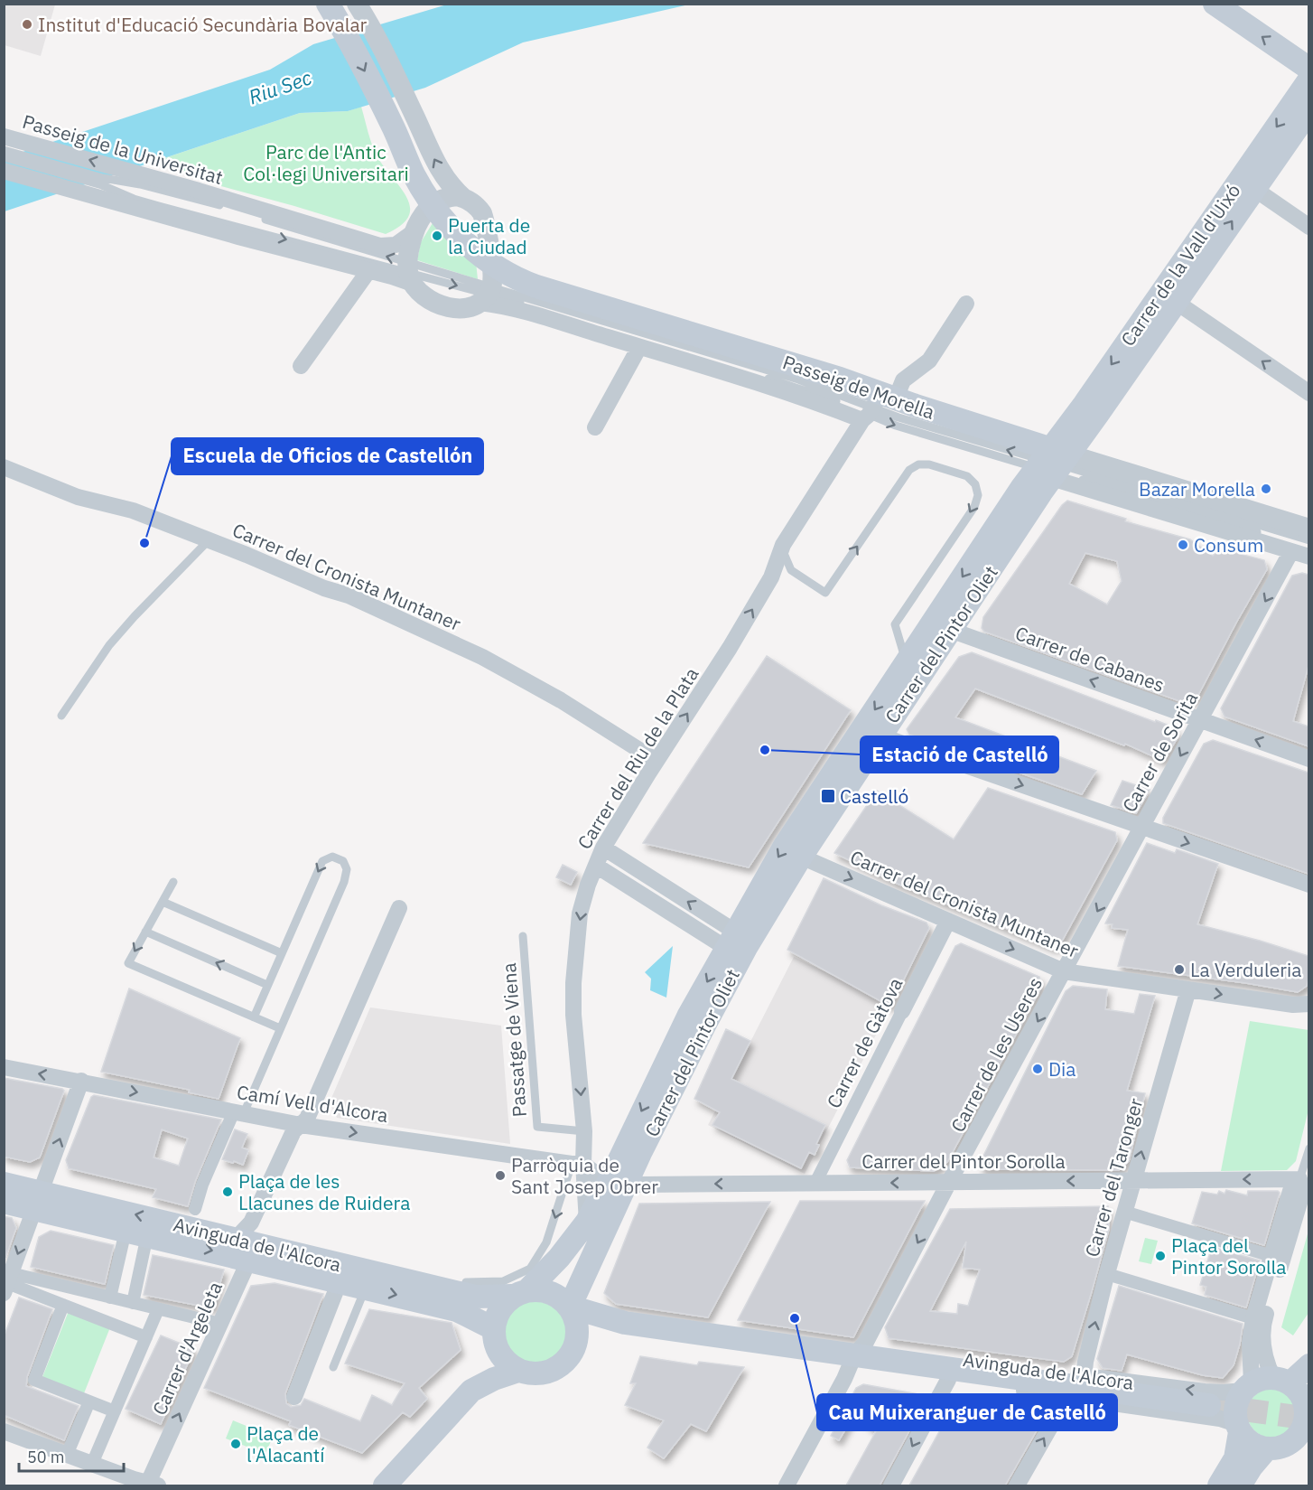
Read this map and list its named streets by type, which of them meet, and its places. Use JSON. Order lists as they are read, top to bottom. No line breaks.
{"streets":{"main road":["Carrer de la Vall d'Uixó","Passeig de Morella","Carrer del Pintor Oliet","Avinguda de l'Alcora"],"street":["Passeig de la Universitat","Carrer del Cronista Muntaner","Carrer de Cabanes","Carrer de Sorita","Carrer del Riu de la Plata","Carrer de Gàtova","Carrer de les Useres","Camí Vell d'Alcora","Carrer del Pintor Sorolla","Carrer del Taronger","Carrer d'Argeleta"],"lane":["Passatge de Viena"]},"crossings":[["Carrer de la Vall d'Uixó","Passeig de Morella"],["Carrer de la Vall d'Uixó","Carrer del Pintor Oliet"],["Passeig de Morella","Carrer del Pintor Oliet"],["Passeig de Morella","Carrer de Sorita"],["Passeig de Morella","Carrer del Riu de la Plata"],["Carrer del Cronista Muntaner","Carrer del Pintor Oliet"],["Carrer del Cronista Muntaner","Carrer de Sorita"],["Carrer del Cronista Muntaner","Carrer del Riu de la Plata"],["Carrer del Cronista Muntaner","Carrer de Gàtova"],["Carrer del Cronista Muntaner","Carrer de les Useres"],["Carrer del Cronista Muntaner","Carrer del Taronger"],["Carrer del Pintor Oliet","Carrer de Cabanes"],["Carrer del Pintor Oliet","Carrer del Riu de la Plata"],["Carrer del Pintor Oliet","Camí Vell d'Alcora"],["Carrer del Pintor Oliet","Carrer del Pintor Sorolla"],["Carrer del Pintor Oliet","Avinguda de l'Alcora"],["Carrer de Cabanes","Carrer de Sorita"],["Carrer de Sorita","Carrer de les Useres"],["Carrer del Riu de la Plata","Passatge de Viena"],["Carrer del Riu de la Plata","Camí Vell d'Alcora"],["Carrer de Gàtova","Carrer del Pintor Sorolla"],["Carrer de les Useres","Carrer del Pintor Sorolla"],["Carrer de les Useres","Avinguda de l'Alcora"],["Camí Vell d'Alcora","Carrer del Pintor Sorolla"],["Camí Vell d'Alcora","Carrer d'Argeleta"],["Carrer del Pintor Sorolla","Carrer del Taronger"],["Carrer del Taronger","Avinguda de l'Alcora"],["Avinguda de l'Alcora","Carrer d'Argeleta"]],"one_way":["Carrer de Sorita","Carrer de les Useres","Carrer del Taronger"],"water":["Riu Sec"],"parks":["Parc de l'Antic Col·legi Universitari"],"places":{"other":["Institut d'Educació Secundària Bovalar","Puerta de la Ciudad","Bazar Morella","Escuela de Oficios de Castellón","Consum","Estació de Castelló","La Verduleria","Dia","Parròquia de Sant Josep Obrer","Plaça de les Llacunes de Ruidera","Plaça del Pintor Sorolla","Cau Muixeranguer de Castelló","Plaça de l'Alacantí"],"transit":["Castelló"]},"scale_bar":"50 m"}
